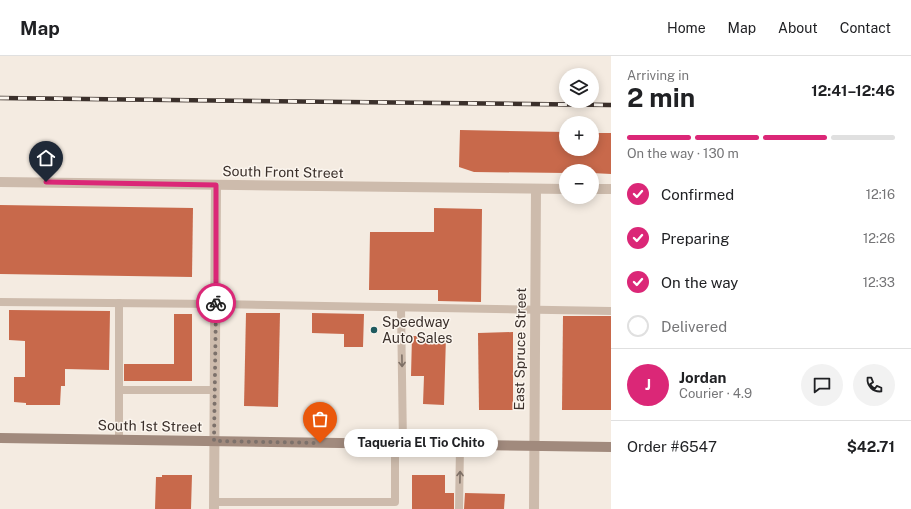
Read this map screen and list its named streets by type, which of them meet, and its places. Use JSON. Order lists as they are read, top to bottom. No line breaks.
{"streets":{"main road":["South 1st Street"],"street":["South Front Street","East Spruce Street"]},"crossings":[["South Front Street","East Spruce Street"],["East Spruce Street","South 1st Street"]],"places":["Speedway Auto Sales","Taqueria El Tio Chito"],"page":{"header":"Map","nav":["Home","Map","About","Contact"],"heading":["2 min","Arriving in","12:41–12:46"],"panel":["Jordan","Courier · 4.9","Order #6547","$42.71"],"map_buttons":["+","−"],"bar":"On the way · 130 m","list":[["Confirmed","12:16"],["Preparing","12:26"],["On the way","12:33"],"Delivered"],"round":"J","bubble":"Taqueria El Tio Chito"}}
